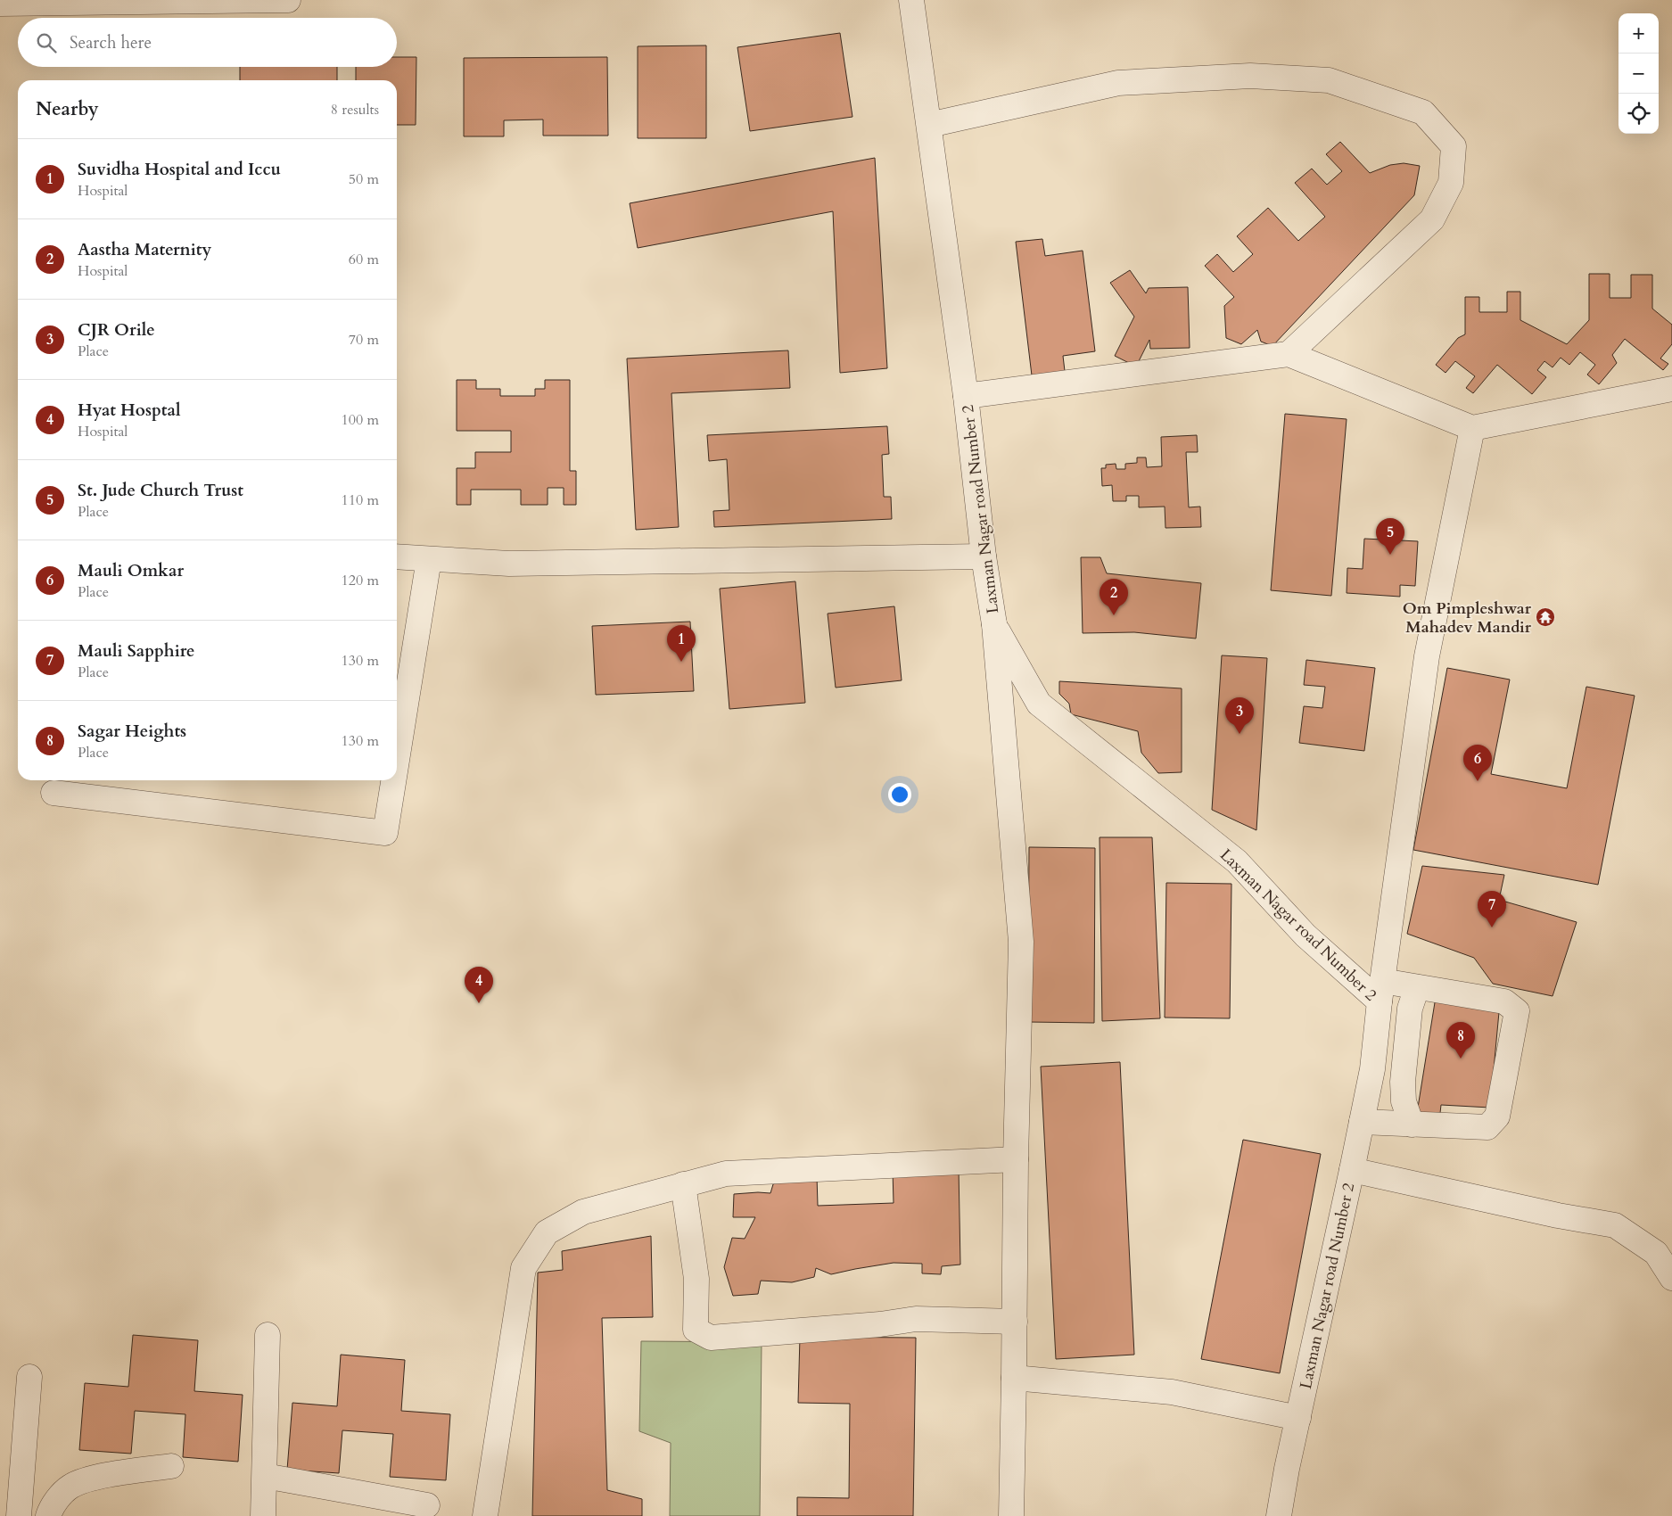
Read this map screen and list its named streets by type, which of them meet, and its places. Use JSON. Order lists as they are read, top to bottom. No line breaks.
{"streets":{"street":["Laxman Nagar road Number 2"]},"places":{"temple":["Om Pimpleshwar Mahadev Mandir"]},"page":{"map_buttons":["+","−"],"search":"Search here","heading":["Nearby","8 results"],"list":[{"mark":"1","name":"Suvidha Hospital and Iccu","note":"Hospital","value":"50 m"},{"mark":"2","name":"Aastha Maternity","note":"Hospital","value":"60 m"},{"mark":"3","name":"CJR Orile","note":"Place","value":"70 m"},{"mark":"4","name":"Hyat Hosptal","note":"Hospital","value":"100 m"},{"mark":"5","name":"St. Jude Church Trust","note":"Place","value":"110 m"},{"mark":"6","name":"Mauli Omkar","note":"Place","value":"120 m"},{"mark":"7","name":"Mauli Sapphire","note":"Place","value":"130 m"},{"mark":"8","name":"Sagar Heights","note":"Place","value":"130 m"}],"pins":["5","2","1","3","6","7","4","8"]}}
